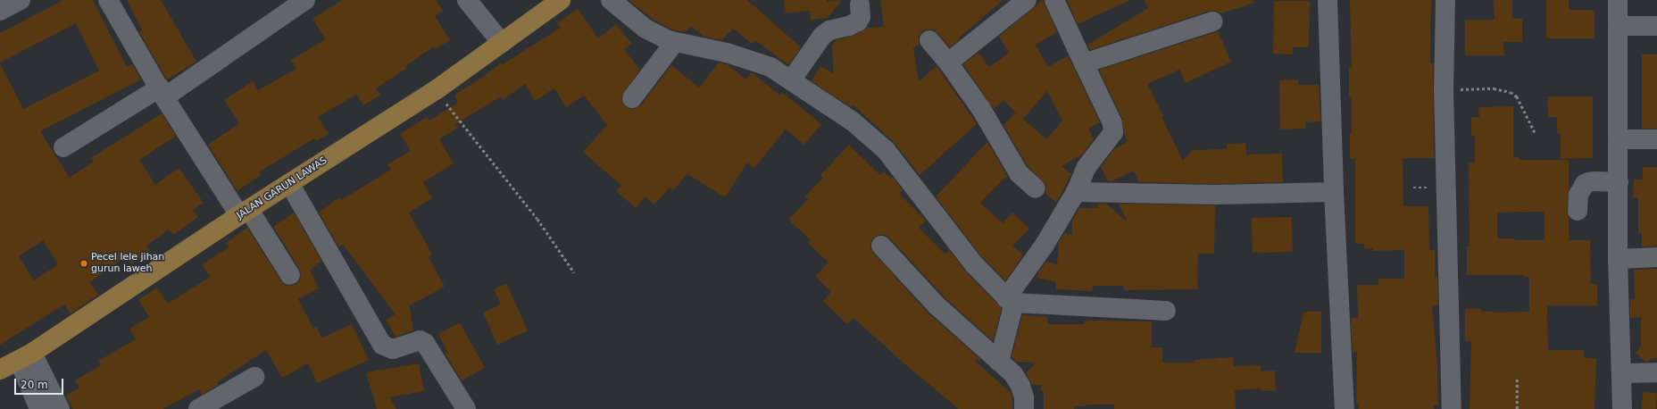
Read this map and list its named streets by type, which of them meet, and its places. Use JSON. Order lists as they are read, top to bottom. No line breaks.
{"streets":{"main road":["JALAN GARUN LAWAS"]},"places":["Pecel lele jihan gurun laweh"],"scale_bar":"20 m"}
